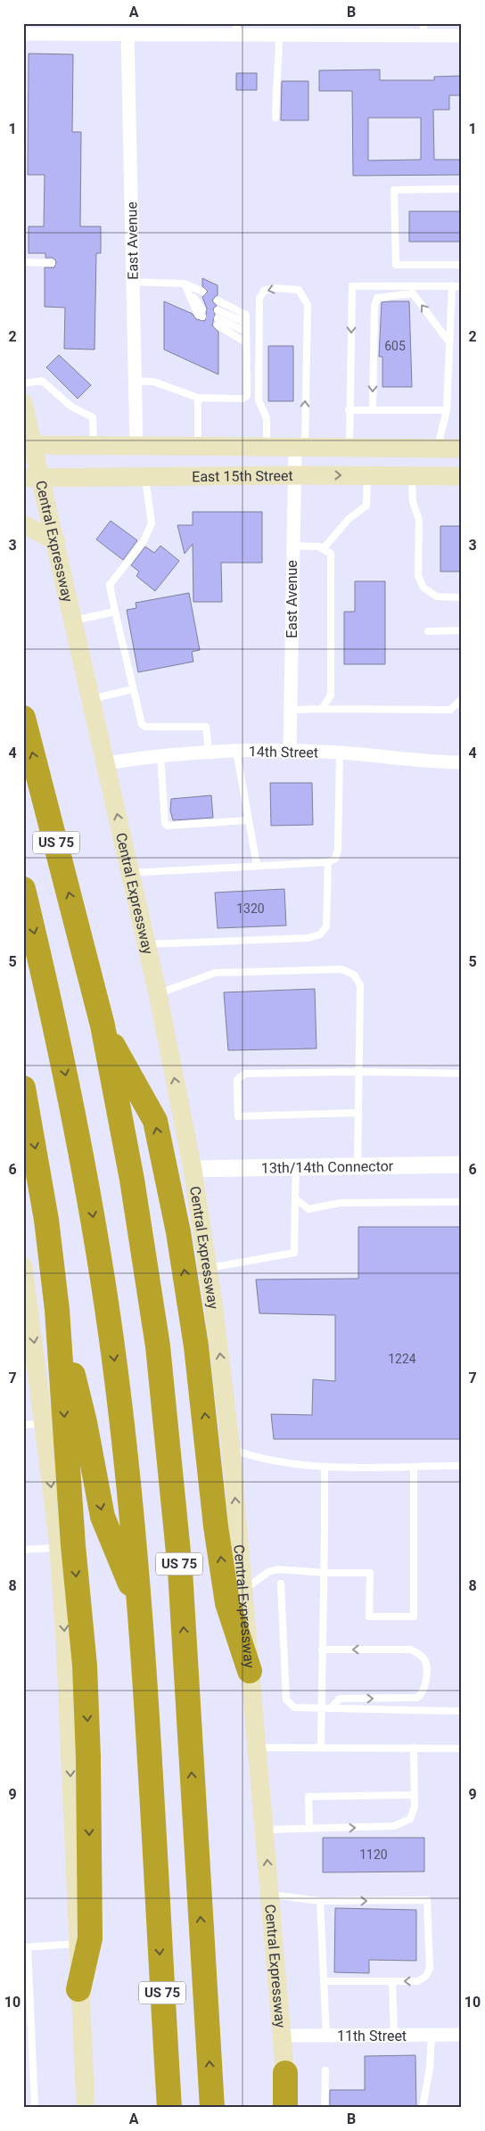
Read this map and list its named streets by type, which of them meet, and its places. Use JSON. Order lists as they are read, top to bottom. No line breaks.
{"streets":{"highway":["US 75"],"main road":["East 15th Street","Central Expressway"],"street":["East Avenue","14th Street","13th/14th Connector","11th Street"]},"crossings":[["East Avenue","East 15th Street"],["East Avenue","14th Street"],["East 15th Street","Central Expressway"],["Central Expressway","14th Street"],["Central Expressway","13th/14th Connector"],["Central Expressway","11th Street"]],"one_way":["Central Expressway"],"house_numbers":["605","1320","1224","1120"],"grid":{"columns":["A","B"],"rows":["1","2","3","4","5","6","7","8","9","10"]}}
